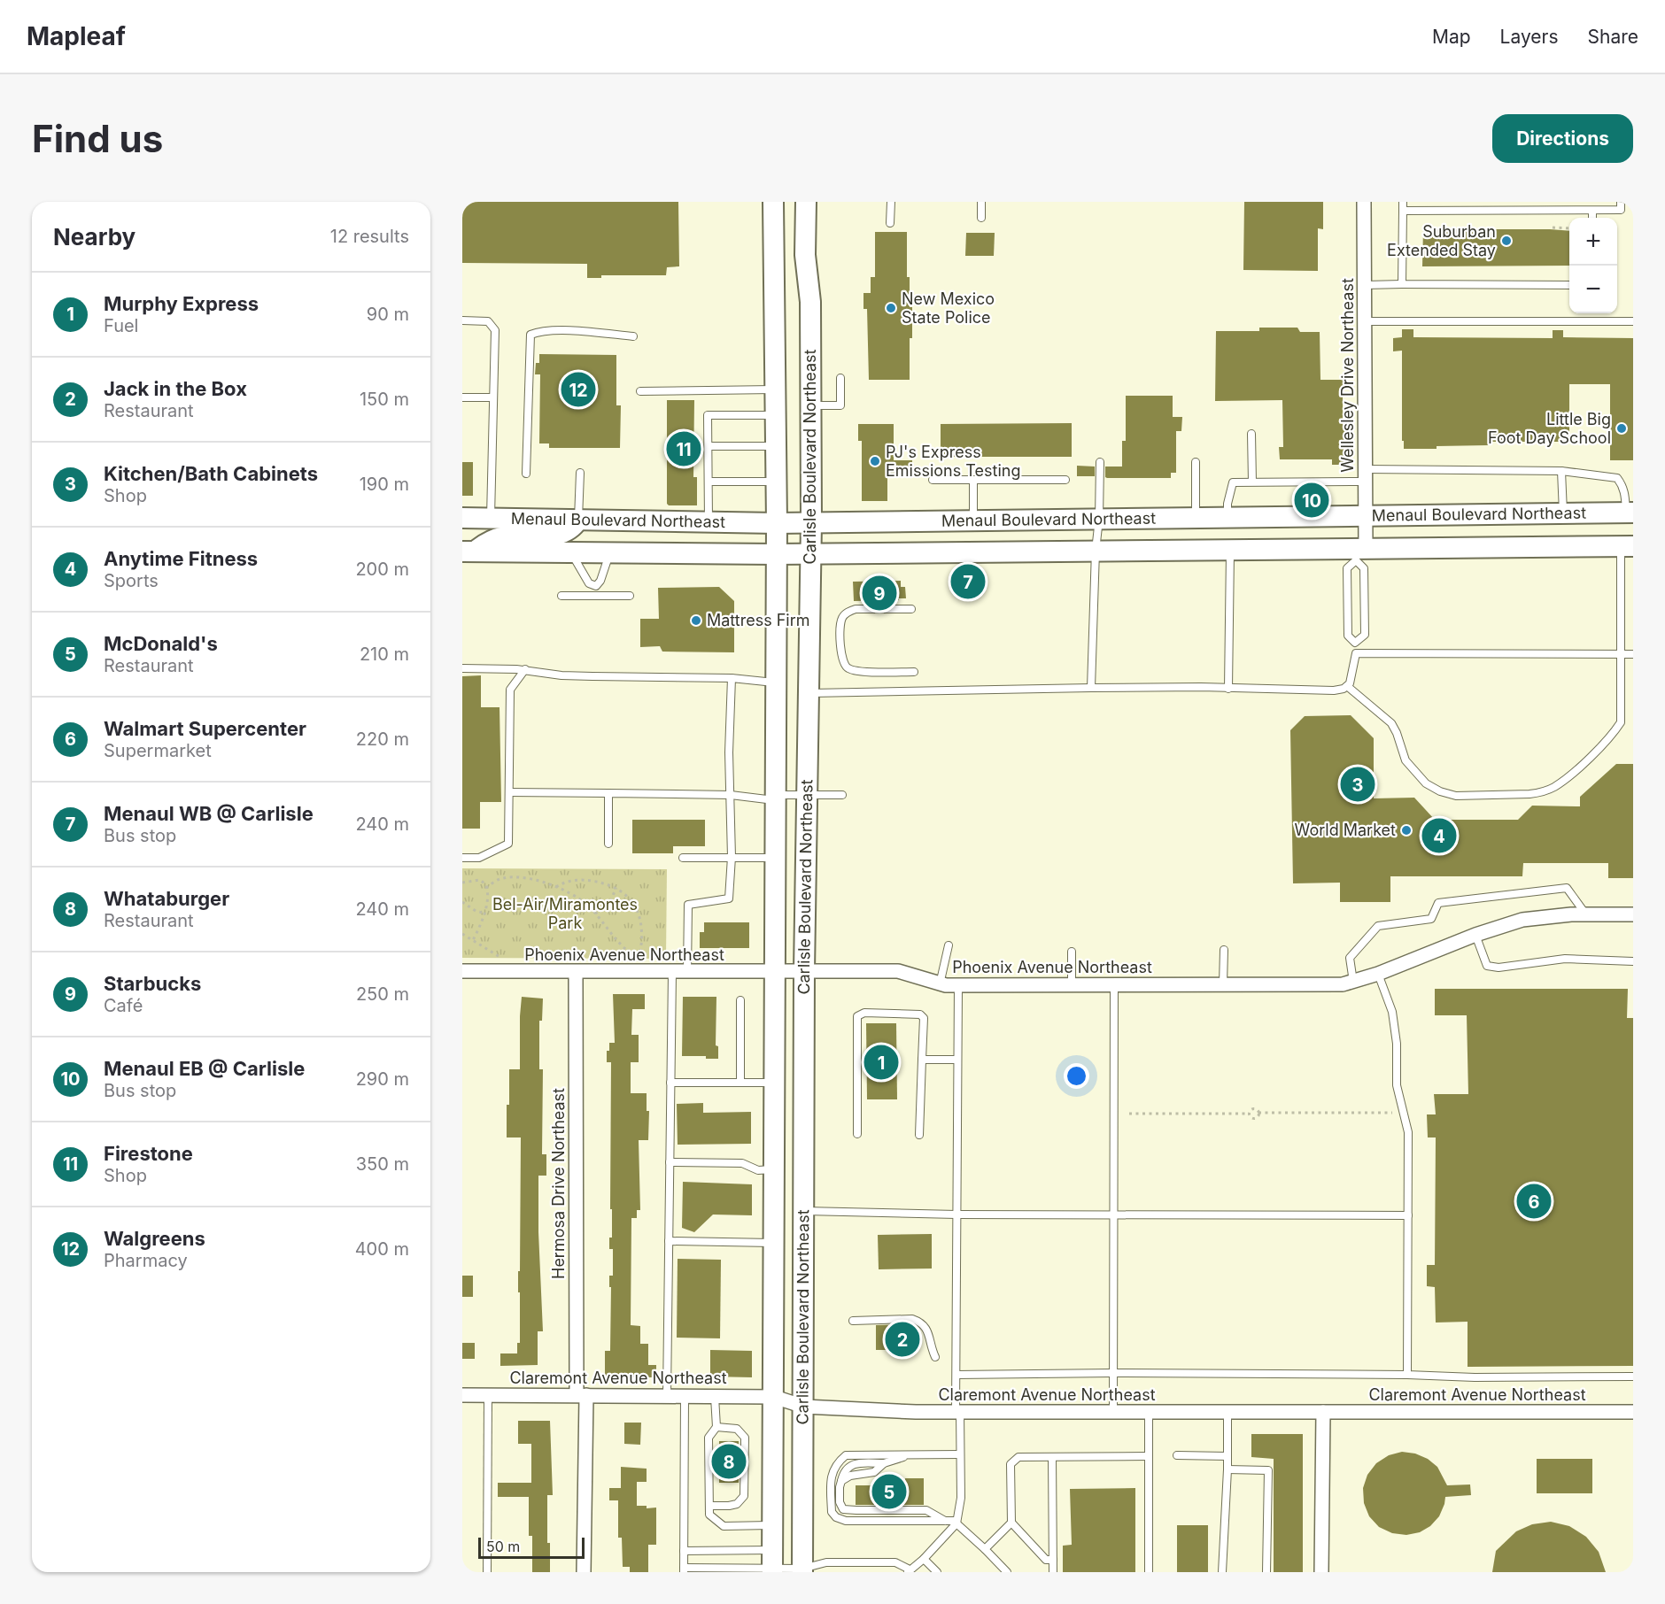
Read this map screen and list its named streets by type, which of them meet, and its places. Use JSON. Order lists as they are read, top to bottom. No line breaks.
{"streets":{"main road":["Carlisle Boulevard Northeast","Menaul Boulevard Northeast"],"street":["Wellesley Drive Northeast","Phoenix Avenue Northeast","Hermosa Drive Northeast","Claremont Avenue Northeast"]},"crossings":[["Wellesley Drive Northeast","Menaul Boulevard Northeast"],["Carlisle Boulevard Northeast","Menaul Boulevard Northeast"],["Carlisle Boulevard Northeast","Phoenix Avenue Northeast"],["Carlisle Boulevard Northeast","Claremont Avenue Northeast"],["Phoenix Avenue Northeast","Hermosa Drive Northeast"],["Hermosa Drive Northeast","Claremont Avenue Northeast"]],"parks":["Bel-Air/Miramontes Park"],"places":["Suburban Extended Stay","New Mexico State Police","Little Big Foot Day School","PJ's Express Emissions Testing","Mattress Firm","World Market"],"scale_bar":"50 m","page":{"header":"Mapleaf","nav":["Map","Layers","Share"],"buttons":"Directions","title":"Find us","heading":["Nearby","12 results"],"map_buttons":["+","−"],"list":[{"mark":"1","name":"Murphy Express","note":"Fuel","value":"90 m"},{"mark":"2","name":"Jack in the Box","note":"Restaurant","value":"150 m"},{"mark":"3","name":"Kitchen/Bath Cabinets","note":"Shop","value":"190 m"},{"mark":"4","name":"Anytime Fitness","note":"Sports","value":"200 m"},{"mark":"5","name":"McDonald's","note":"Restaurant","value":"210 m"},{"mark":"6","name":"Walmart Supercenter","note":"Supermarket","value":"220 m"},{"mark":"7","name":"Menaul WB @ Carlisle","note":"Bus stop","value":"240 m"},{"mark":"8","name":"Whataburger","note":"Restaurant","value":"240 m"},{"mark":"9","name":"Starbucks","note":"Café","value":"250 m"},{"mark":"10","name":"Menaul EB @ Carlisle","note":"Bus stop","value":"290 m"},{"mark":"11","name":"Firestone","note":"Shop","value":"350 m"},{"mark":"12","name":"Walgreens","note":"Pharmacy","value":"400 m"}],"pins":["12","11","10","7","9","3","4","1","6","2","8","5"],"scale":"50 m"}}
